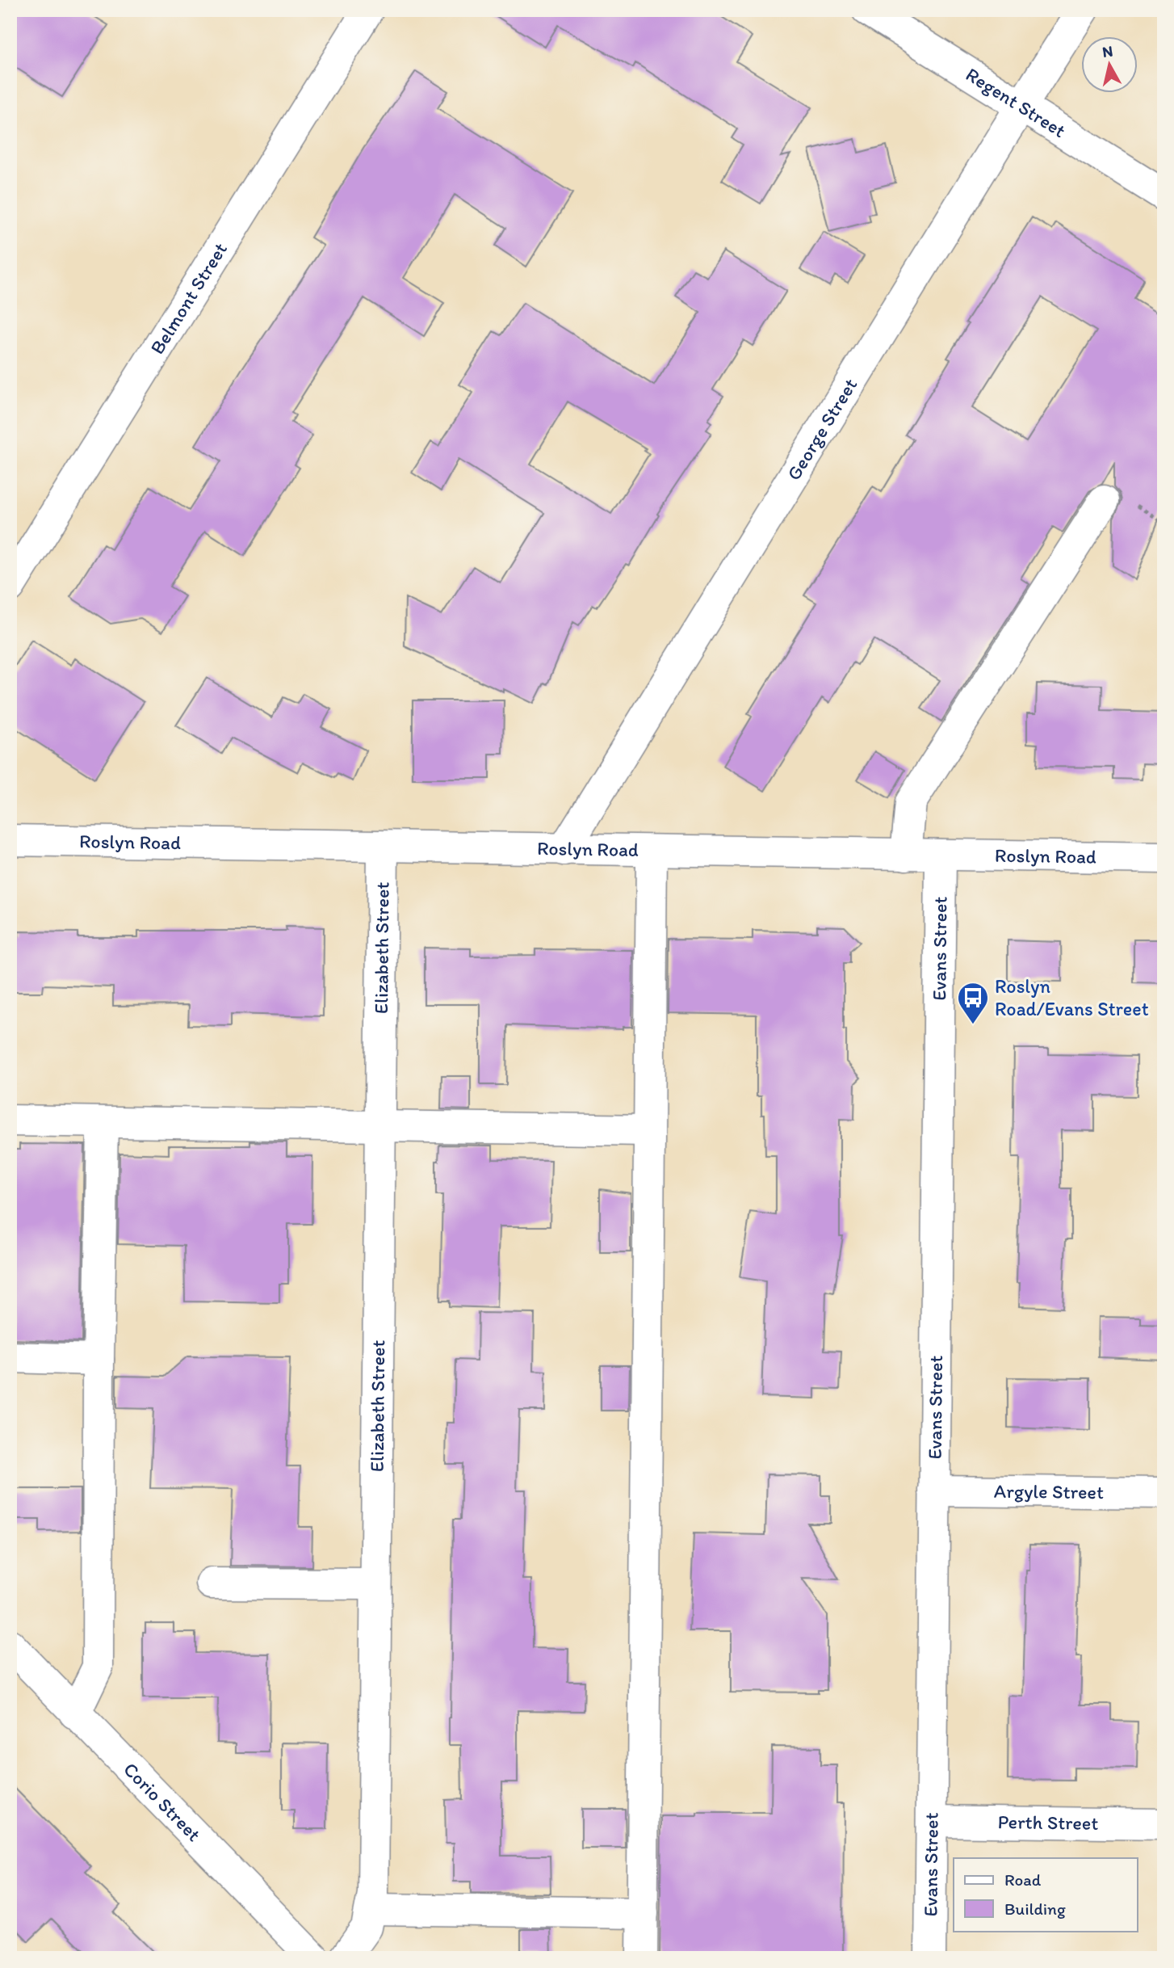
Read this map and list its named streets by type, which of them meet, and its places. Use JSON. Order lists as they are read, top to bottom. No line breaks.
{"streets":{"street":["Regent Street","Belmont Street","George Street","Roslyn Road","Elizabeth Street","Evans Street","Argyle Street","Corio Street","Perth Street"]},"crossings":[["Regent Street","George Street"],["George Street","Roslyn Road"],["Roslyn Road","Elizabeth Street"],["Roslyn Road","Evans Street"],["Evans Street","Argyle Street"],["Evans Street","Perth Street"]],"places":{"bus stop":["Roslyn Road/Evans Street"]},"legend":["Road","Building"],"north":"top"}
